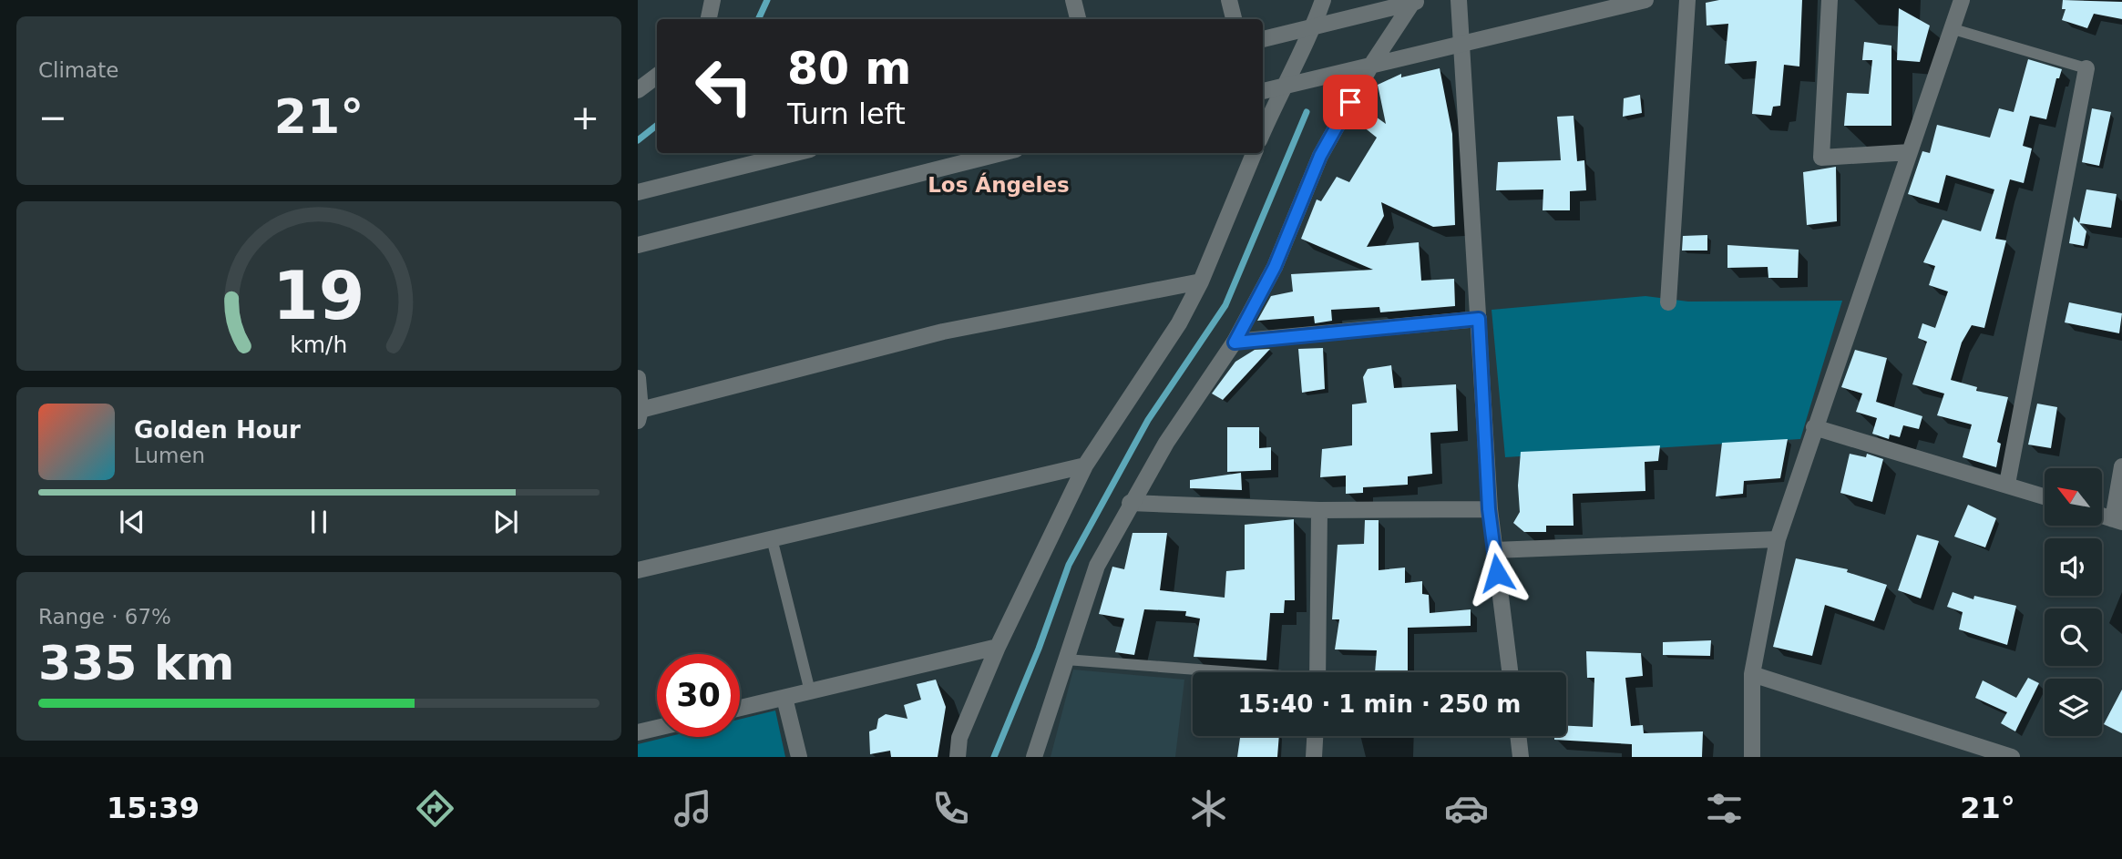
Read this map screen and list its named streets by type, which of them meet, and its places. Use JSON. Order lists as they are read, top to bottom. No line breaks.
{"districts":["Los Ángeles"],"north":"top left","page":{"tile":["Climate",["Range · 67%","335 km"]],"turn":["80 m","Turn left"],"heat":["−","21°","+"],"song":["Golden Hour","Lumen"],"limit":"30","trip":"15:40 · 1 min · 250 m","tabs":["15:39","21°"],"gauge":["19","km/h"]}}
